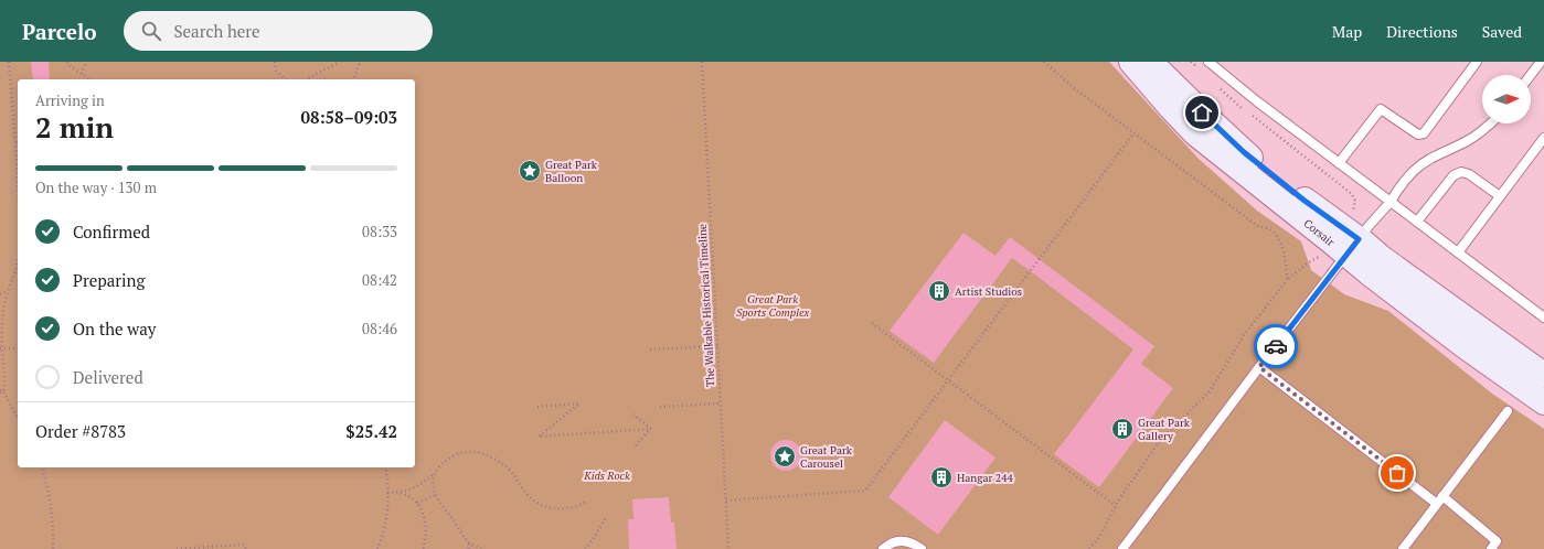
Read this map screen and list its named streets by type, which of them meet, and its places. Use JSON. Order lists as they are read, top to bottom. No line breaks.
{"streets":{"street":["Corsair"],"path":["The Walkable Historical Timeline"]},"parks":["Great Park Sports Complex","Kids Rock"],"places":{"place":["Great Park Balloon","Great Park Carousel"],"building":["Artist Studios","Great Park Gallery","Hangar 244"]},"north":"right","page":{"header":"Parcelo","search":"Search here","nav":["Map","Directions","Saved"],"heading":["2 min","Arriving in","08:58–09:03"],"panel":["Order #8783","$25.42"],"bar":"On the way · 130 m","list":[["Confirmed","08:33"],["Preparing","08:42"],["On the way","08:46"],"Delivered"]}}
